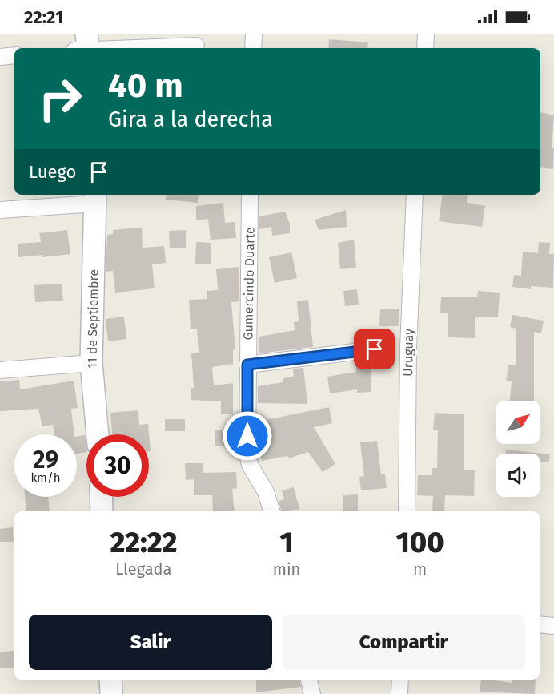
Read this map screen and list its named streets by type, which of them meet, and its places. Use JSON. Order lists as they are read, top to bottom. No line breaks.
{"streets":{"main road":["11 de Septiembre"],"street":["Gumercindo Duarte","Uruguay"]},"north":"top right","page":{"status":"22:21","turn":["40 m","Gira a la derecha"],"then":"Luego","speed":"29 km/h","limit":"30","eta":["22:22","Llegada","1","min","100","m"],"buttons":["Salir","Compartir"]}}
